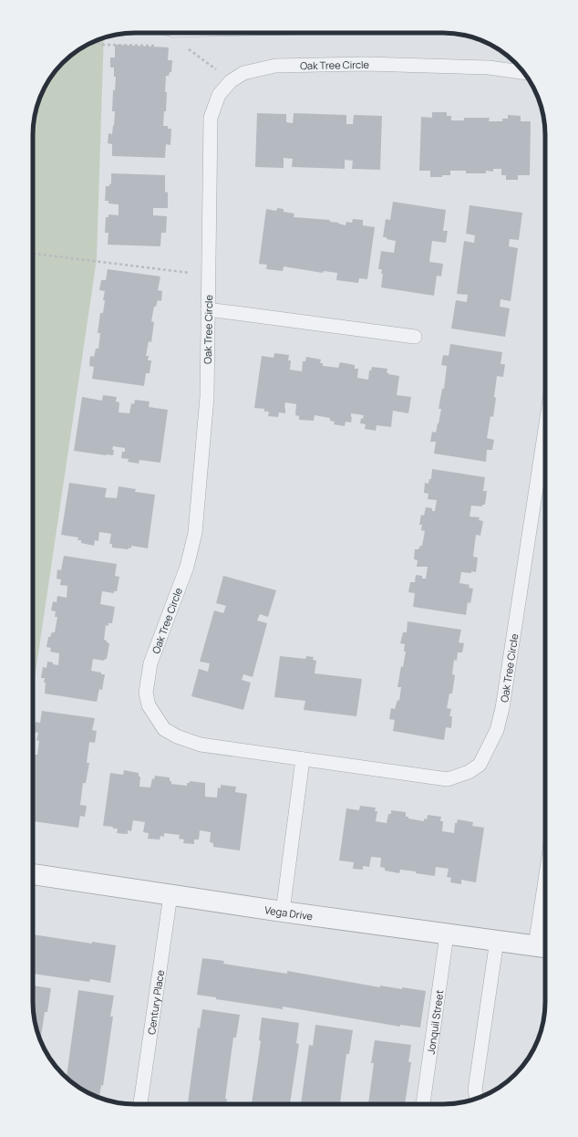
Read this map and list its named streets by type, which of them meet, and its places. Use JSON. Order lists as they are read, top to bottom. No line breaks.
{"streets":{"street":["Vega Drive"],"lane":["Oak Tree Circle","Century Place","Jonquil Street"]},"crossings":[["Vega Drive","Century Place"],["Vega Drive","Jonquil Street"]]}
